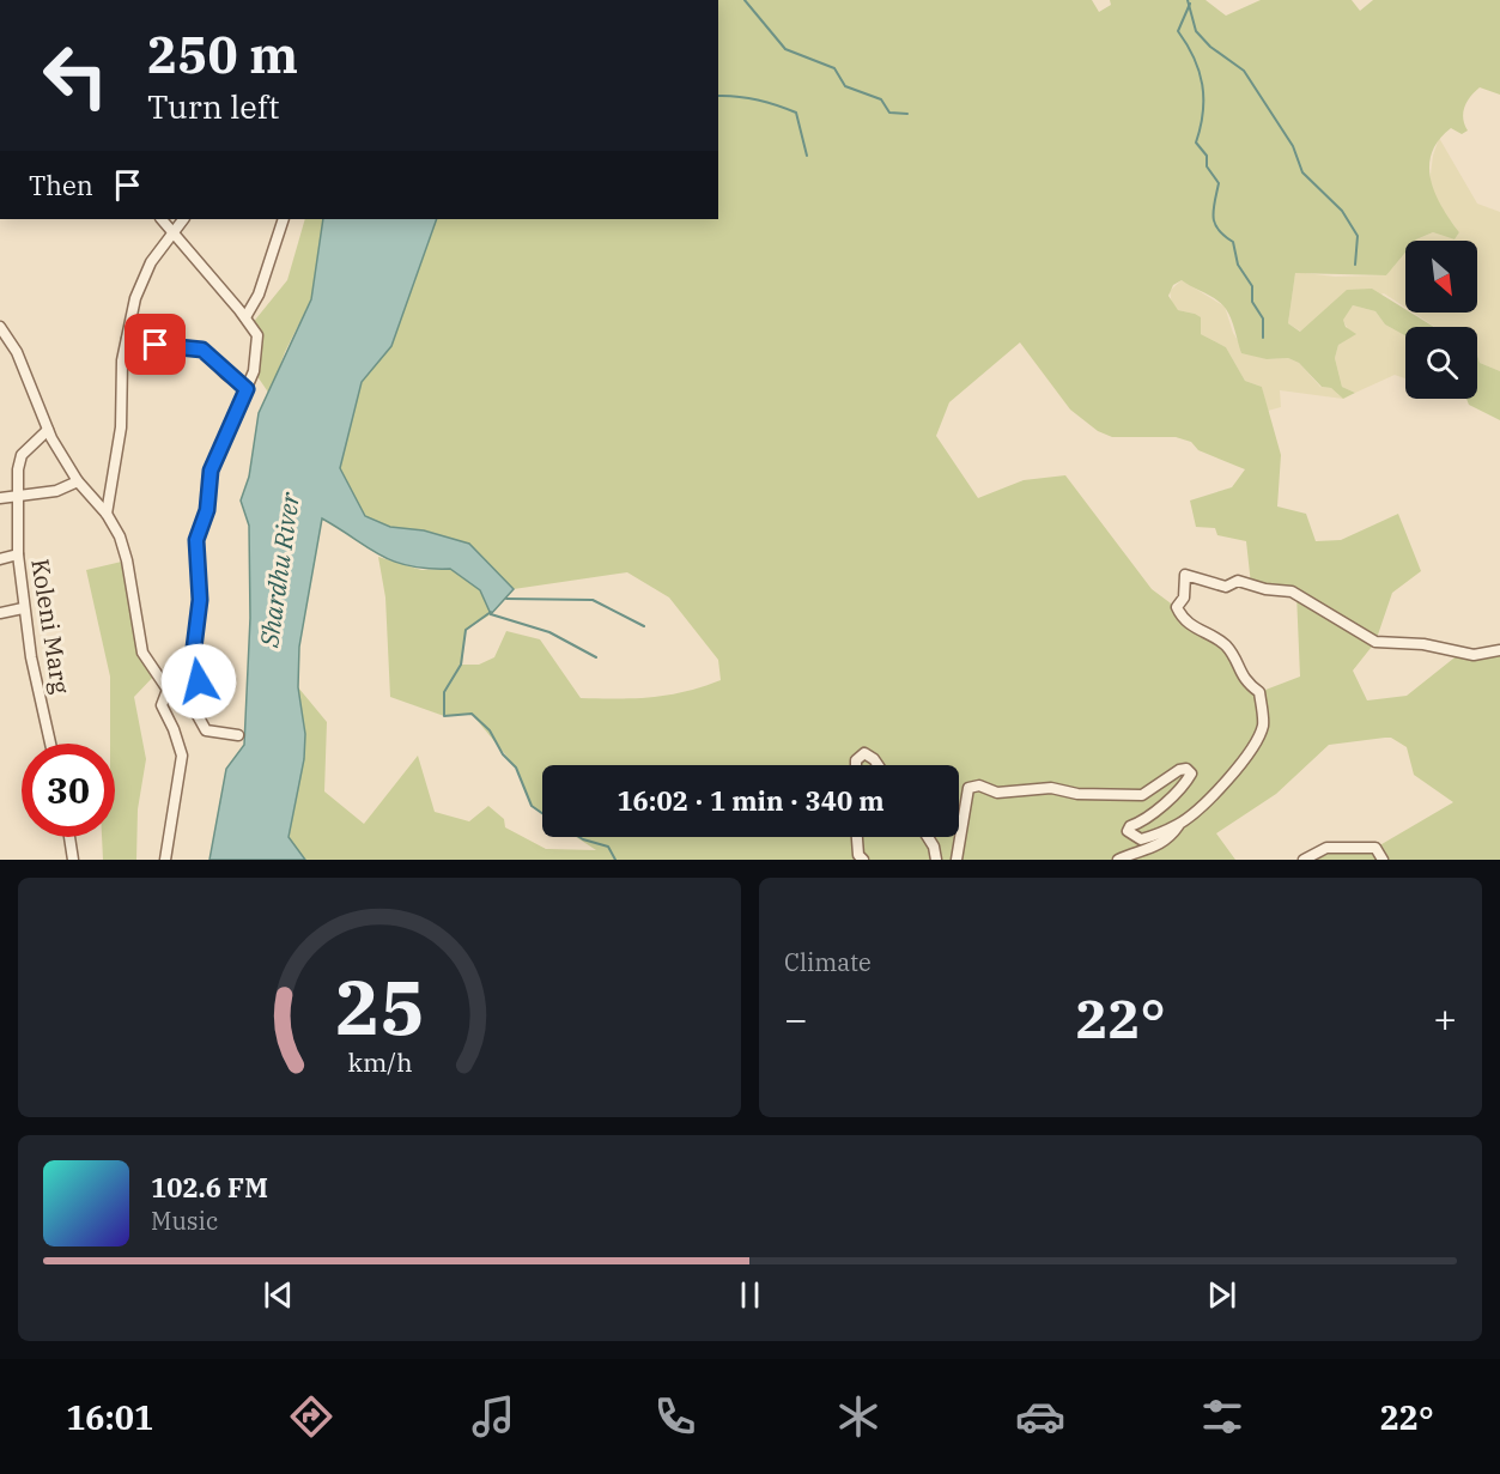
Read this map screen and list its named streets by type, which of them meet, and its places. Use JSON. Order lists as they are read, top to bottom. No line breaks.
{"streets":{"street":["Koleni Marg"]},"water":["Shardhu River"],"north":"bottom right","page":{"turn":["250 m","Turn left"],"then":"Then","limit":"30","trip":"16:02 · 1 min · 340 m","tile":"Climate","heat":["−","22°","+"],"song":["102.6 FM","Music"],"tabs":["16:01","22°"],"gauge":["25","km/h"]}}
